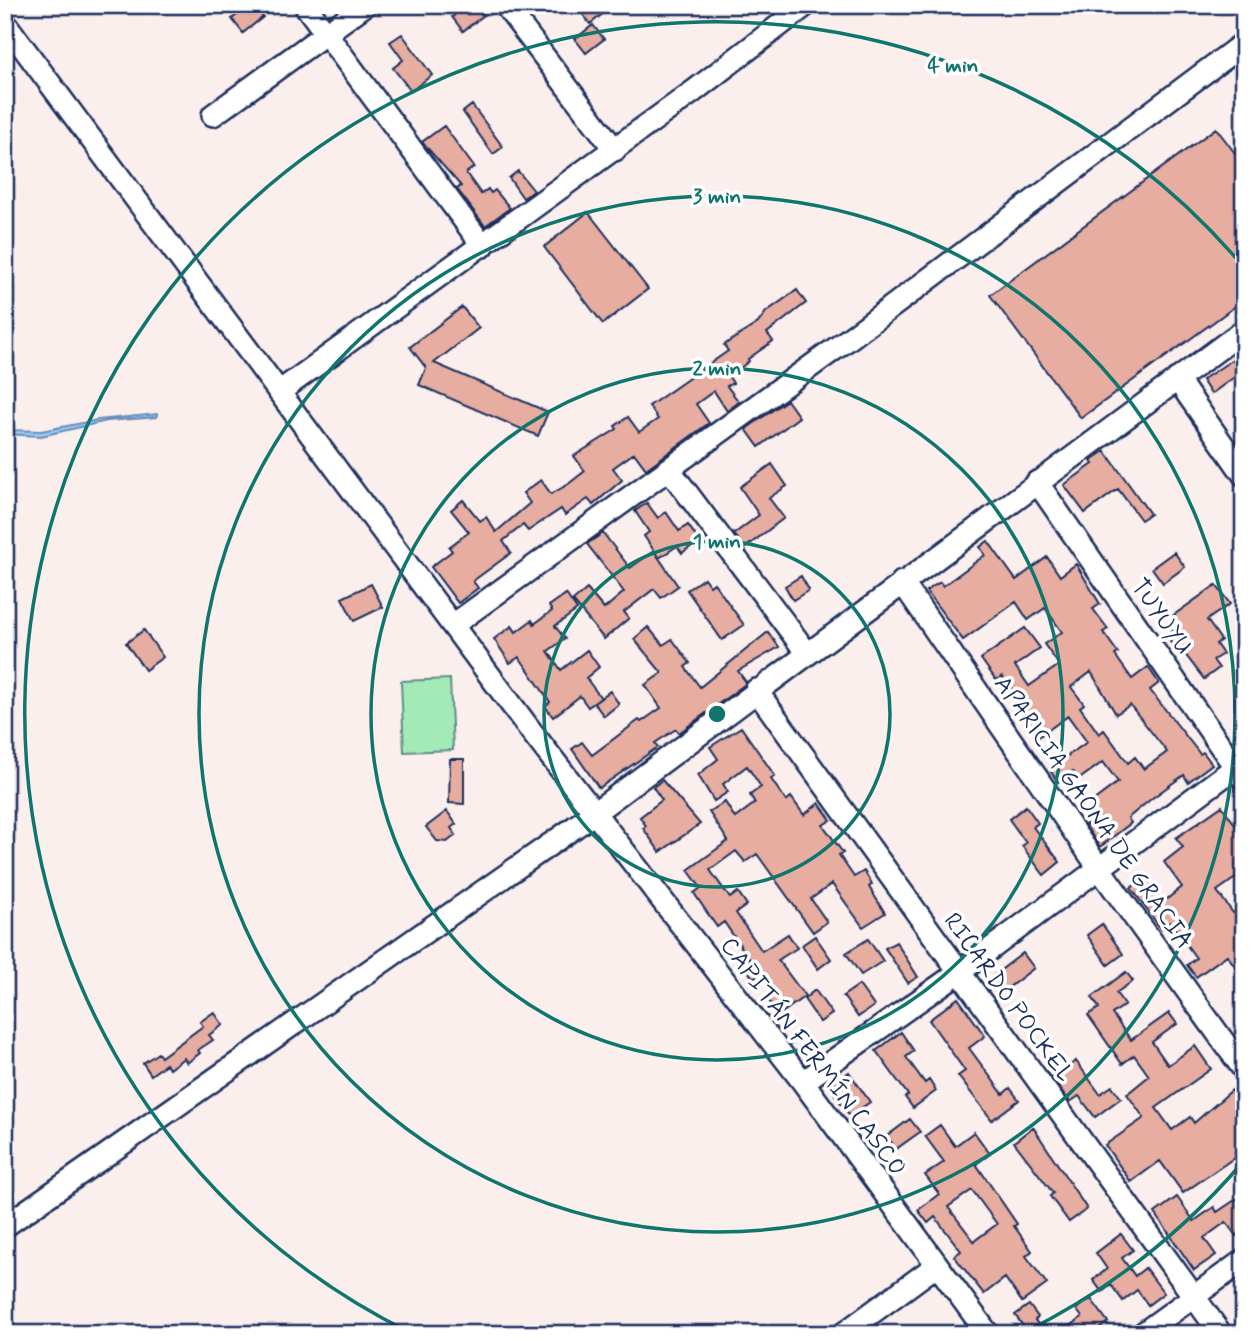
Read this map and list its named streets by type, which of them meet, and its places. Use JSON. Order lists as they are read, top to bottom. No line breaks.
{"streets":{"street":["TUYUYU","APARICIA GAONA DE GRACIA","RICARDO POCKEL","CAPITÁN FERMÍN CASCO"]},"rings":["4 min","3 min","2 min","1 min"]}
